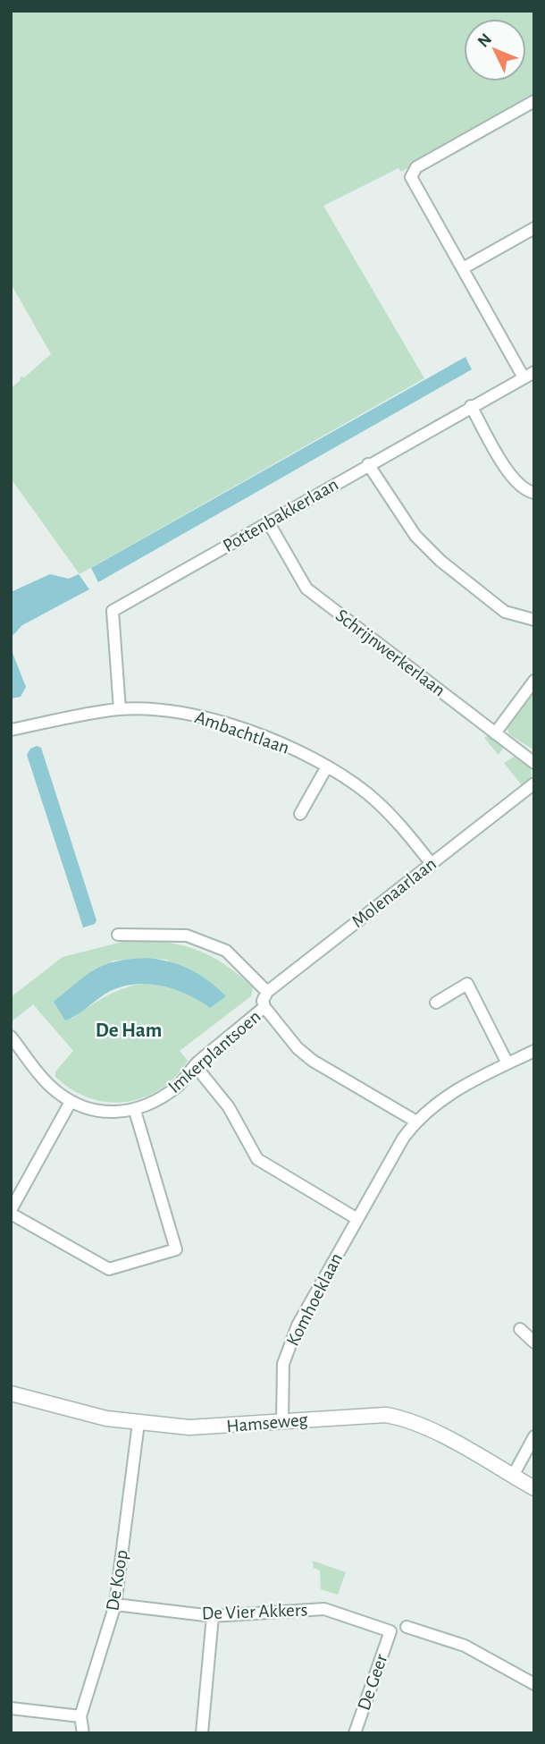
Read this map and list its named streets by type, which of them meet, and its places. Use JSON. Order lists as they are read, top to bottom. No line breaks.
{"streets":{"street":["Pottenbakkerlaan","Schrijnwerkerlaan","Ambachtlaan","Molenaarlaan","Imkerplantsoen","Komhoeklaan","Hamseweg","De Koop","De Vier Akkers","De Geer"]},"crossings":[["Pottenbakkerlaan","Schrijnwerkerlaan"],["Pottenbakkerlaan","Ambachtlaan"],["Ambachtlaan","Molenaarlaan"],["Komhoeklaan","Hamseweg"],["Hamseweg","De Koop"],["De Koop","De Vier Akkers"],["De Vier Akkers","De Geer"]],"districts":["De Ham"],"north":"top left"}
